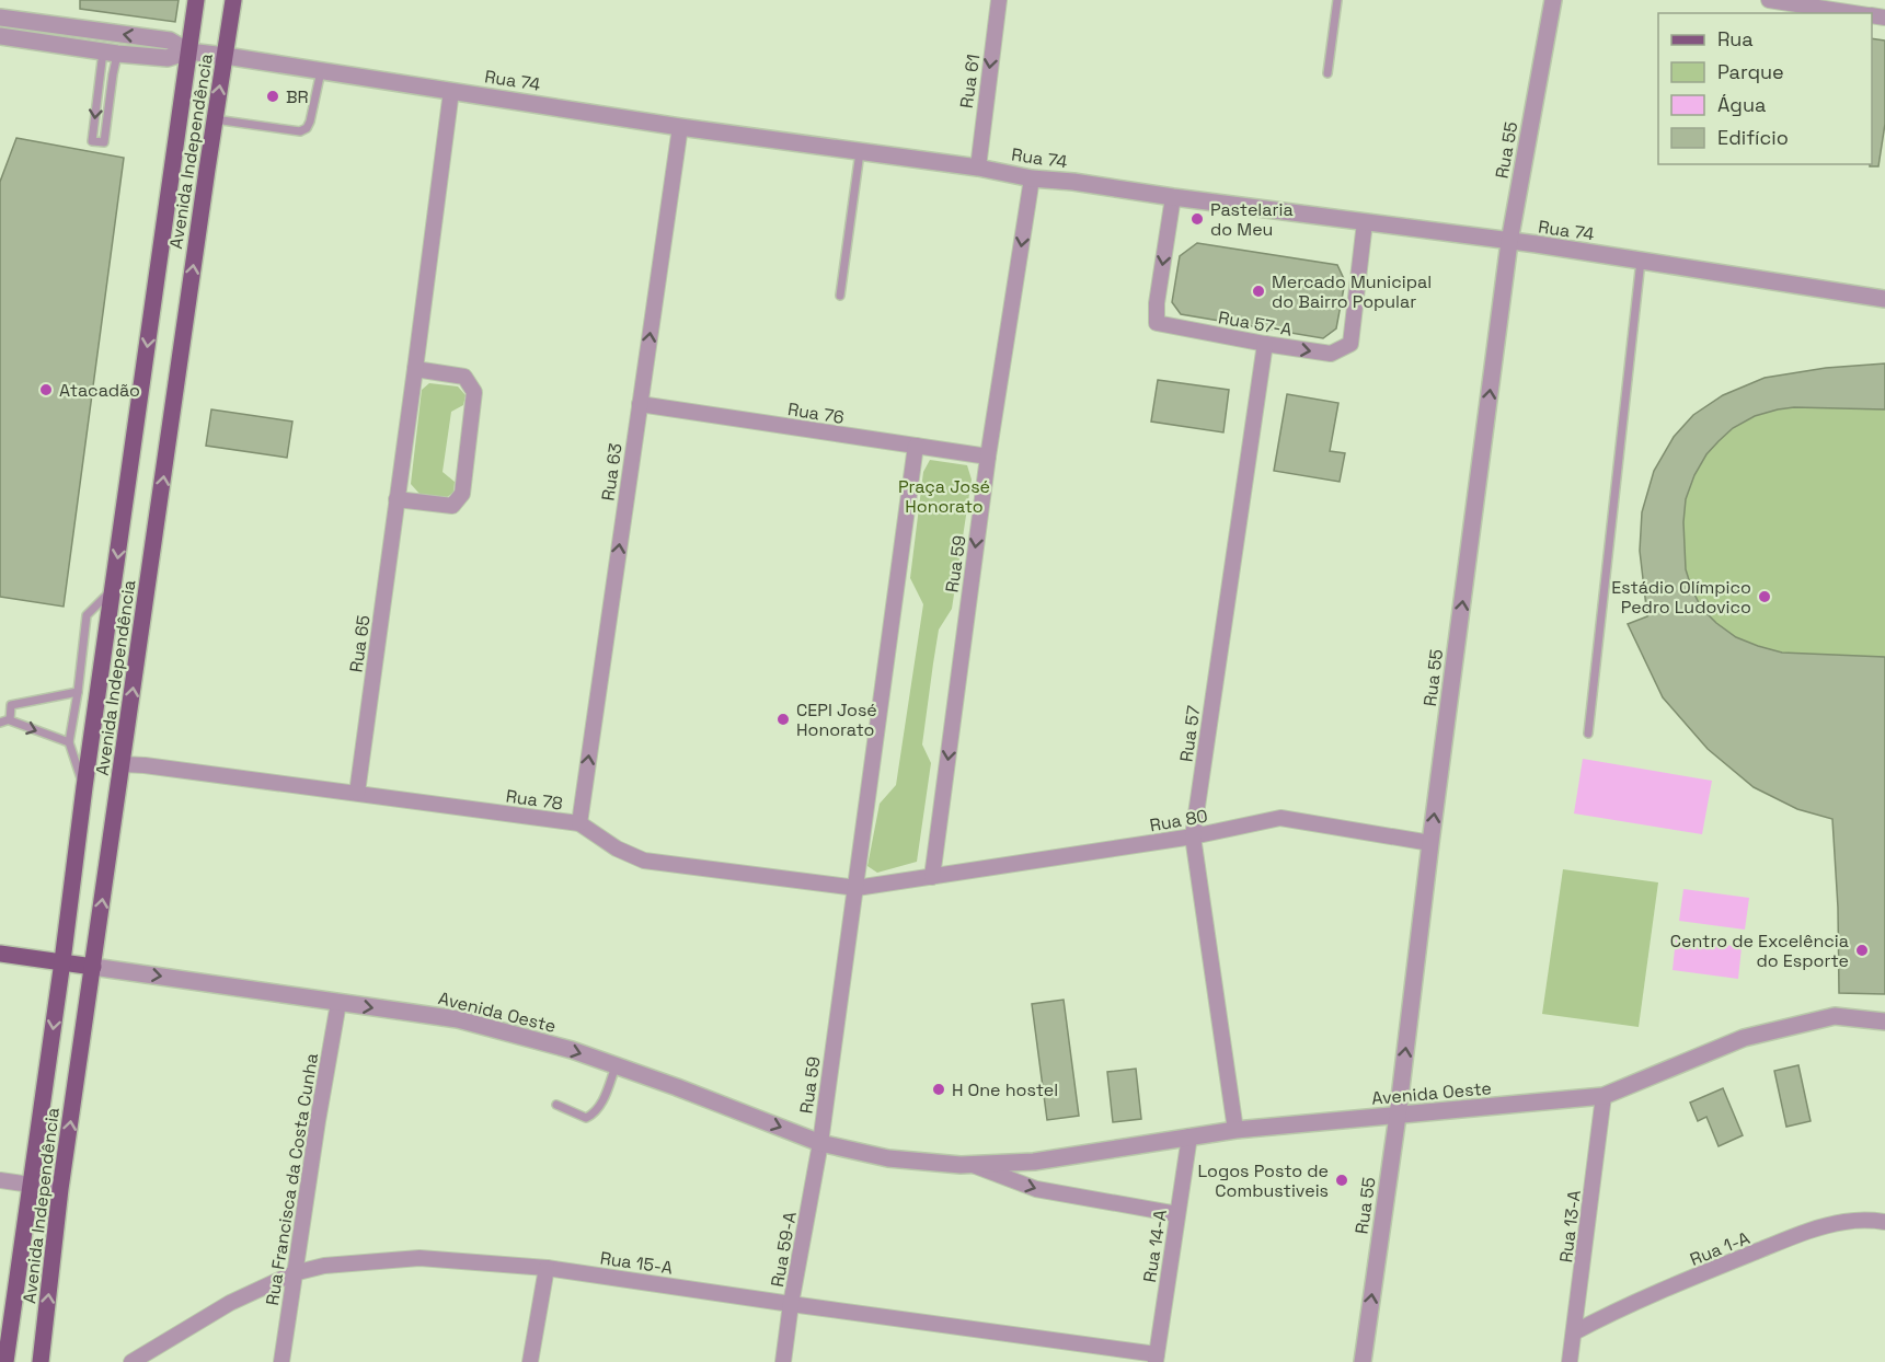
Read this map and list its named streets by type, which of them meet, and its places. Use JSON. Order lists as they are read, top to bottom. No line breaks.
{"streets":{"main road":["Avenida Independência","Avenida Oeste"],"street":["Rua 74","Rua 61","Rua 55","Rua 57-A","Rua 76","Rua 63","Rua 59","Rua 65","Rua 57","Rua 78","Rua 80","Rua Francisca da Costa Cunha","Rua 13-A","Rua 14-A","Rua 1-A","Rua 59-A","Rua 15-A"]},"crossings":[["Rua 74","Rua 61"],["Rua 74","Rua 55"],["Rua 74","Avenida Independência"],["Rua 74","Rua 57-A"],["Rua 74","Rua 63"],["Rua 74","Rua 59"],["Rua 74","Rua 65"],["Rua 55","Rua 80"],["Rua 55","Avenida Oeste"],["Avenida Independência","Rua 78"],["Avenida Independência","Avenida Oeste"],["Rua 57-A","Rua 57"],["Rua 76","Rua 63"],["Rua 76","Rua 59"],["Rua 63","Rua 78"],["Rua 59","Rua 78"],["Rua 59","Rua 80"],["Rua 59","Avenida Oeste"],["Rua 59","Rua 59-A"],["Rua 65","Rua 78"],["Rua 57","Rua 80"],["Rua 57","Avenida Oeste"],["Rua 78","Rua 80"],["Avenida Oeste","Rua Francisca da Costa Cunha"],["Avenida Oeste","Rua 13-A"],["Avenida Oeste","Rua 14-A"],["Avenida Oeste","Rua 59-A"],["Rua Francisca da Costa Cunha","Rua 15-A"],["Rua 13-A","Rua 1-A"],["Rua 14-A","Rua 15-A"],["Rua 59-A","Rua 15-A"]],"one_way":["Rua 61","Rua 55","Rua 63","Avenida Oeste"],"parks":["Praça José Honorato"],"places":["BR","Pastelaria do Meu","Mercado Municipal do Bairro Popular","Atacadão","Estádio Olímpico Pedro Ludovico","CEPI José Honorato","Centro de Excelência do Esporte","H One hostel","Logos Posto de Combustiveis"],"legend":["Rua","Parque","Água","Edifício"]}
